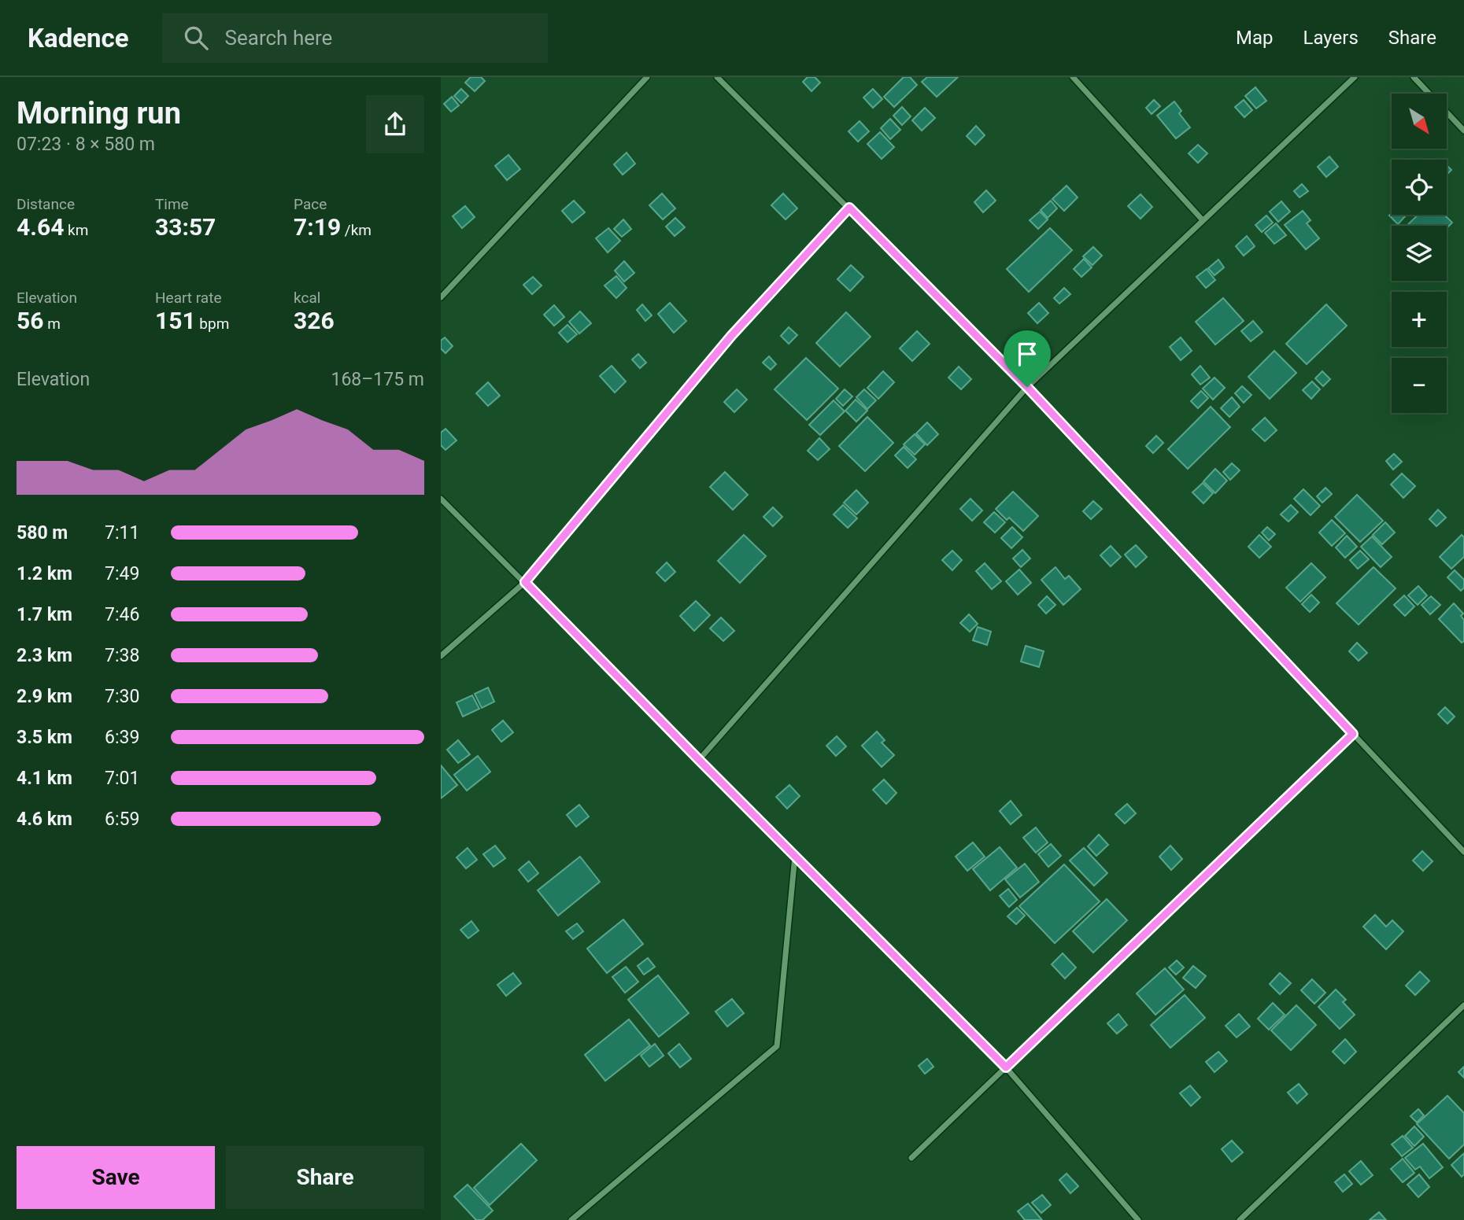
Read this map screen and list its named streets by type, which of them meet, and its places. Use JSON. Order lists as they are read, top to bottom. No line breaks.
{"north":"bottom right","page":{"header":"Kadence","search":"Search here","nav":["Map","Layers","Share"],"heading":["Morning run","07:23 · 8 × 580 m"],"map_buttons":["+","−"],"stats":[["Distance","4.64 km"],["Time","33:57"],["Pace","7:19 /km"],["Elevation","56 m"],["Heart rate","151 bpm"],["kcal","326"]],"chart":["Elevation","168–175 m"],"list":[{"name":"580 m","note":"7:11"},{"name":"1.2 km","note":"7:49"},{"name":"1.7 km","note":"7:46"},{"name":"2.3 km","note":"7:38"},{"name":"2.9 km","note":"7:30"},{"name":"3.5 km","note":"6:39"},{"name":"4.1 km","note":"7:01"},{"name":"4.6 km","note":"6:59"}],"buttons":["Save","Share"]}}
